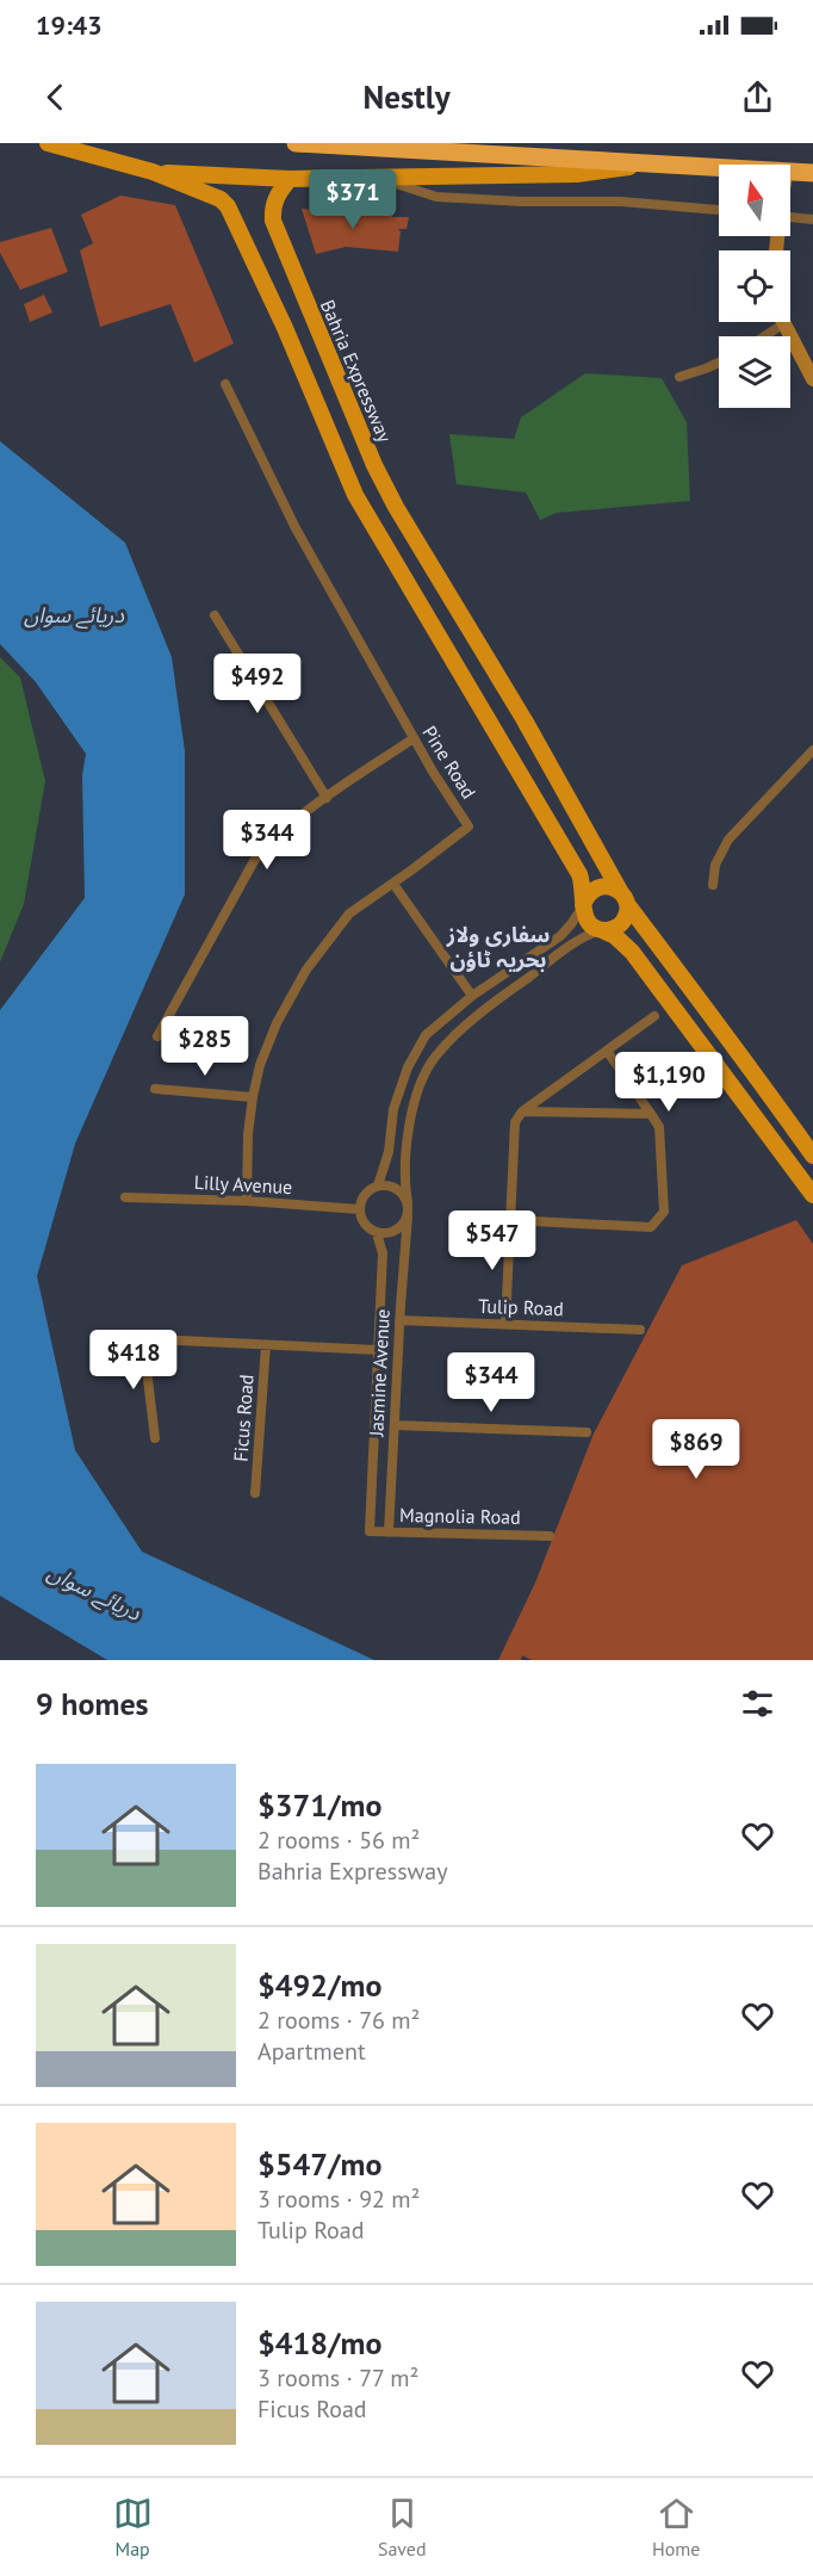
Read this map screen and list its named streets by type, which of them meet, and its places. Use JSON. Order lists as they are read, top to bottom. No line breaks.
{"streets":{"main road":["Bahria Expressway"],"street":["Pine Road","Lilly Avenue","Tulip Road","Jasmine Avenue","Ficus Road","Magnolia Road"]},"crossings":[["Pine Road","Lilly Avenue"],["Lilly Avenue","Jasmine Avenue"],["Tulip Road","Jasmine Avenue"],["Jasmine Avenue","Magnolia Road"]],"districts":["سفاری ولاز بحریہ ٹاؤن"],"water":["دریائے سواں"],"north":"top","page":{"status":"19:43","header":"Nestly","price":["$371","$492","$344","$285","$1,190","$547","$418","$344","$869"],"heading":"9 homes","list":[{"name":"$371/mo","note":"2 rooms · 56 m² · Bahria Expressway"},{"name":"$492/mo","note":"2 rooms · 76 m² · Apartment"},{"name":"$547/mo","note":"3 rooms · 92 m² · Tulip Road"},{"name":"$418/mo","note":"3 rooms · 77 m² · Ficus Road"}],"tabs":["Map","Saved","Home"]}}
